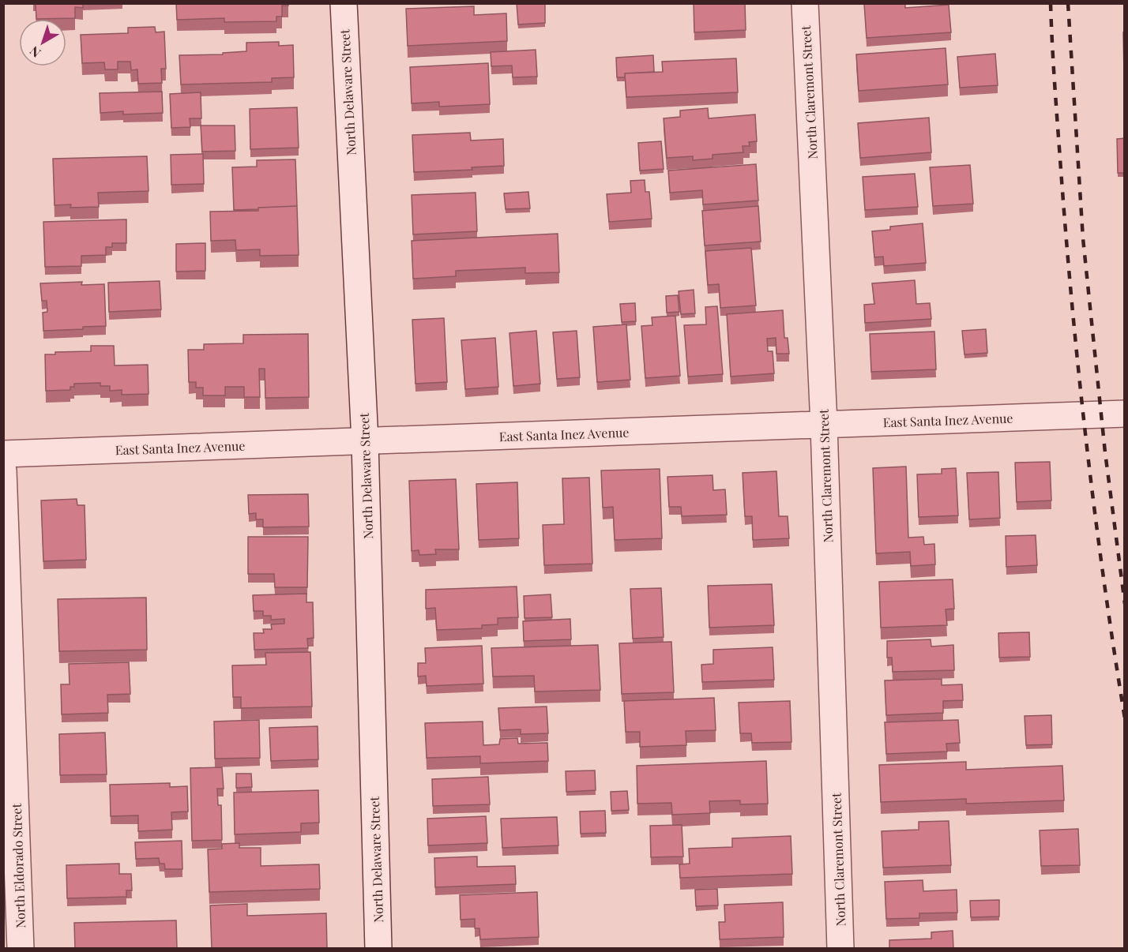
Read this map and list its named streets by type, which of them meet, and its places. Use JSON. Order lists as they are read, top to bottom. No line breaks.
{"streets":{"street":["North Delaware Street","North Claremont Street","East Santa Inez Avenue","North Eldorado Street"]},"crossings":[["North Delaware Street","East Santa Inez Avenue"],["North Claremont Street","East Santa Inez Avenue"]],"north":"bottom left"}
